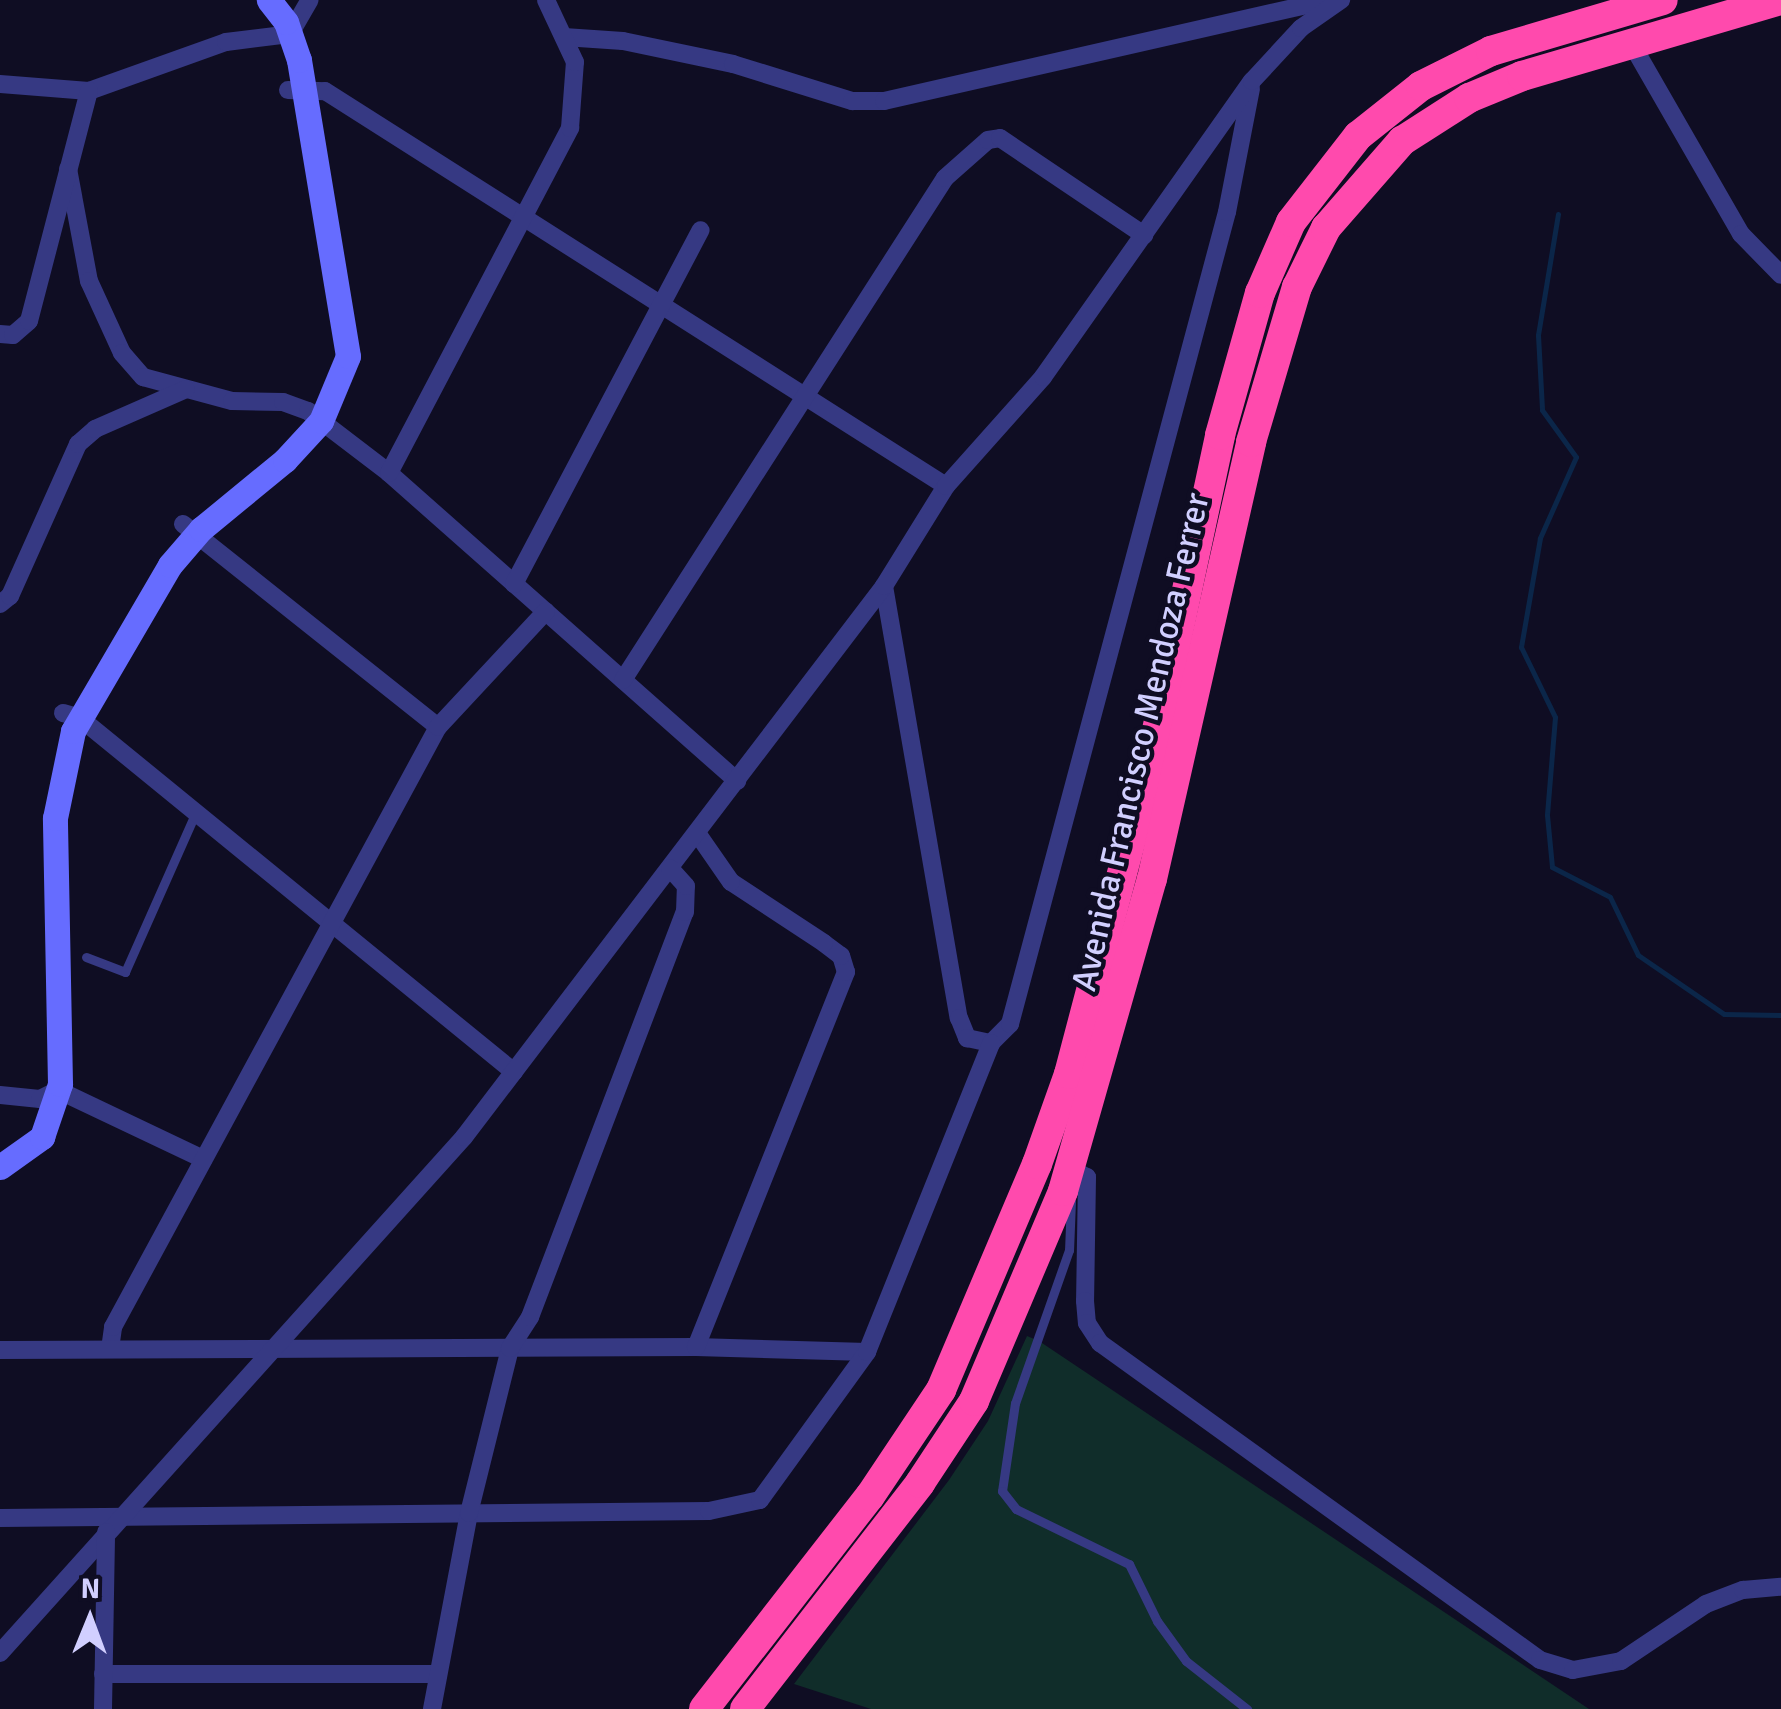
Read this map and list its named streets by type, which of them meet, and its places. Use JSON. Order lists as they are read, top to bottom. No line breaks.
{"streets":{"highway":["Avenida Francisco Mendoza Ferrer"]},"north":"top"}
